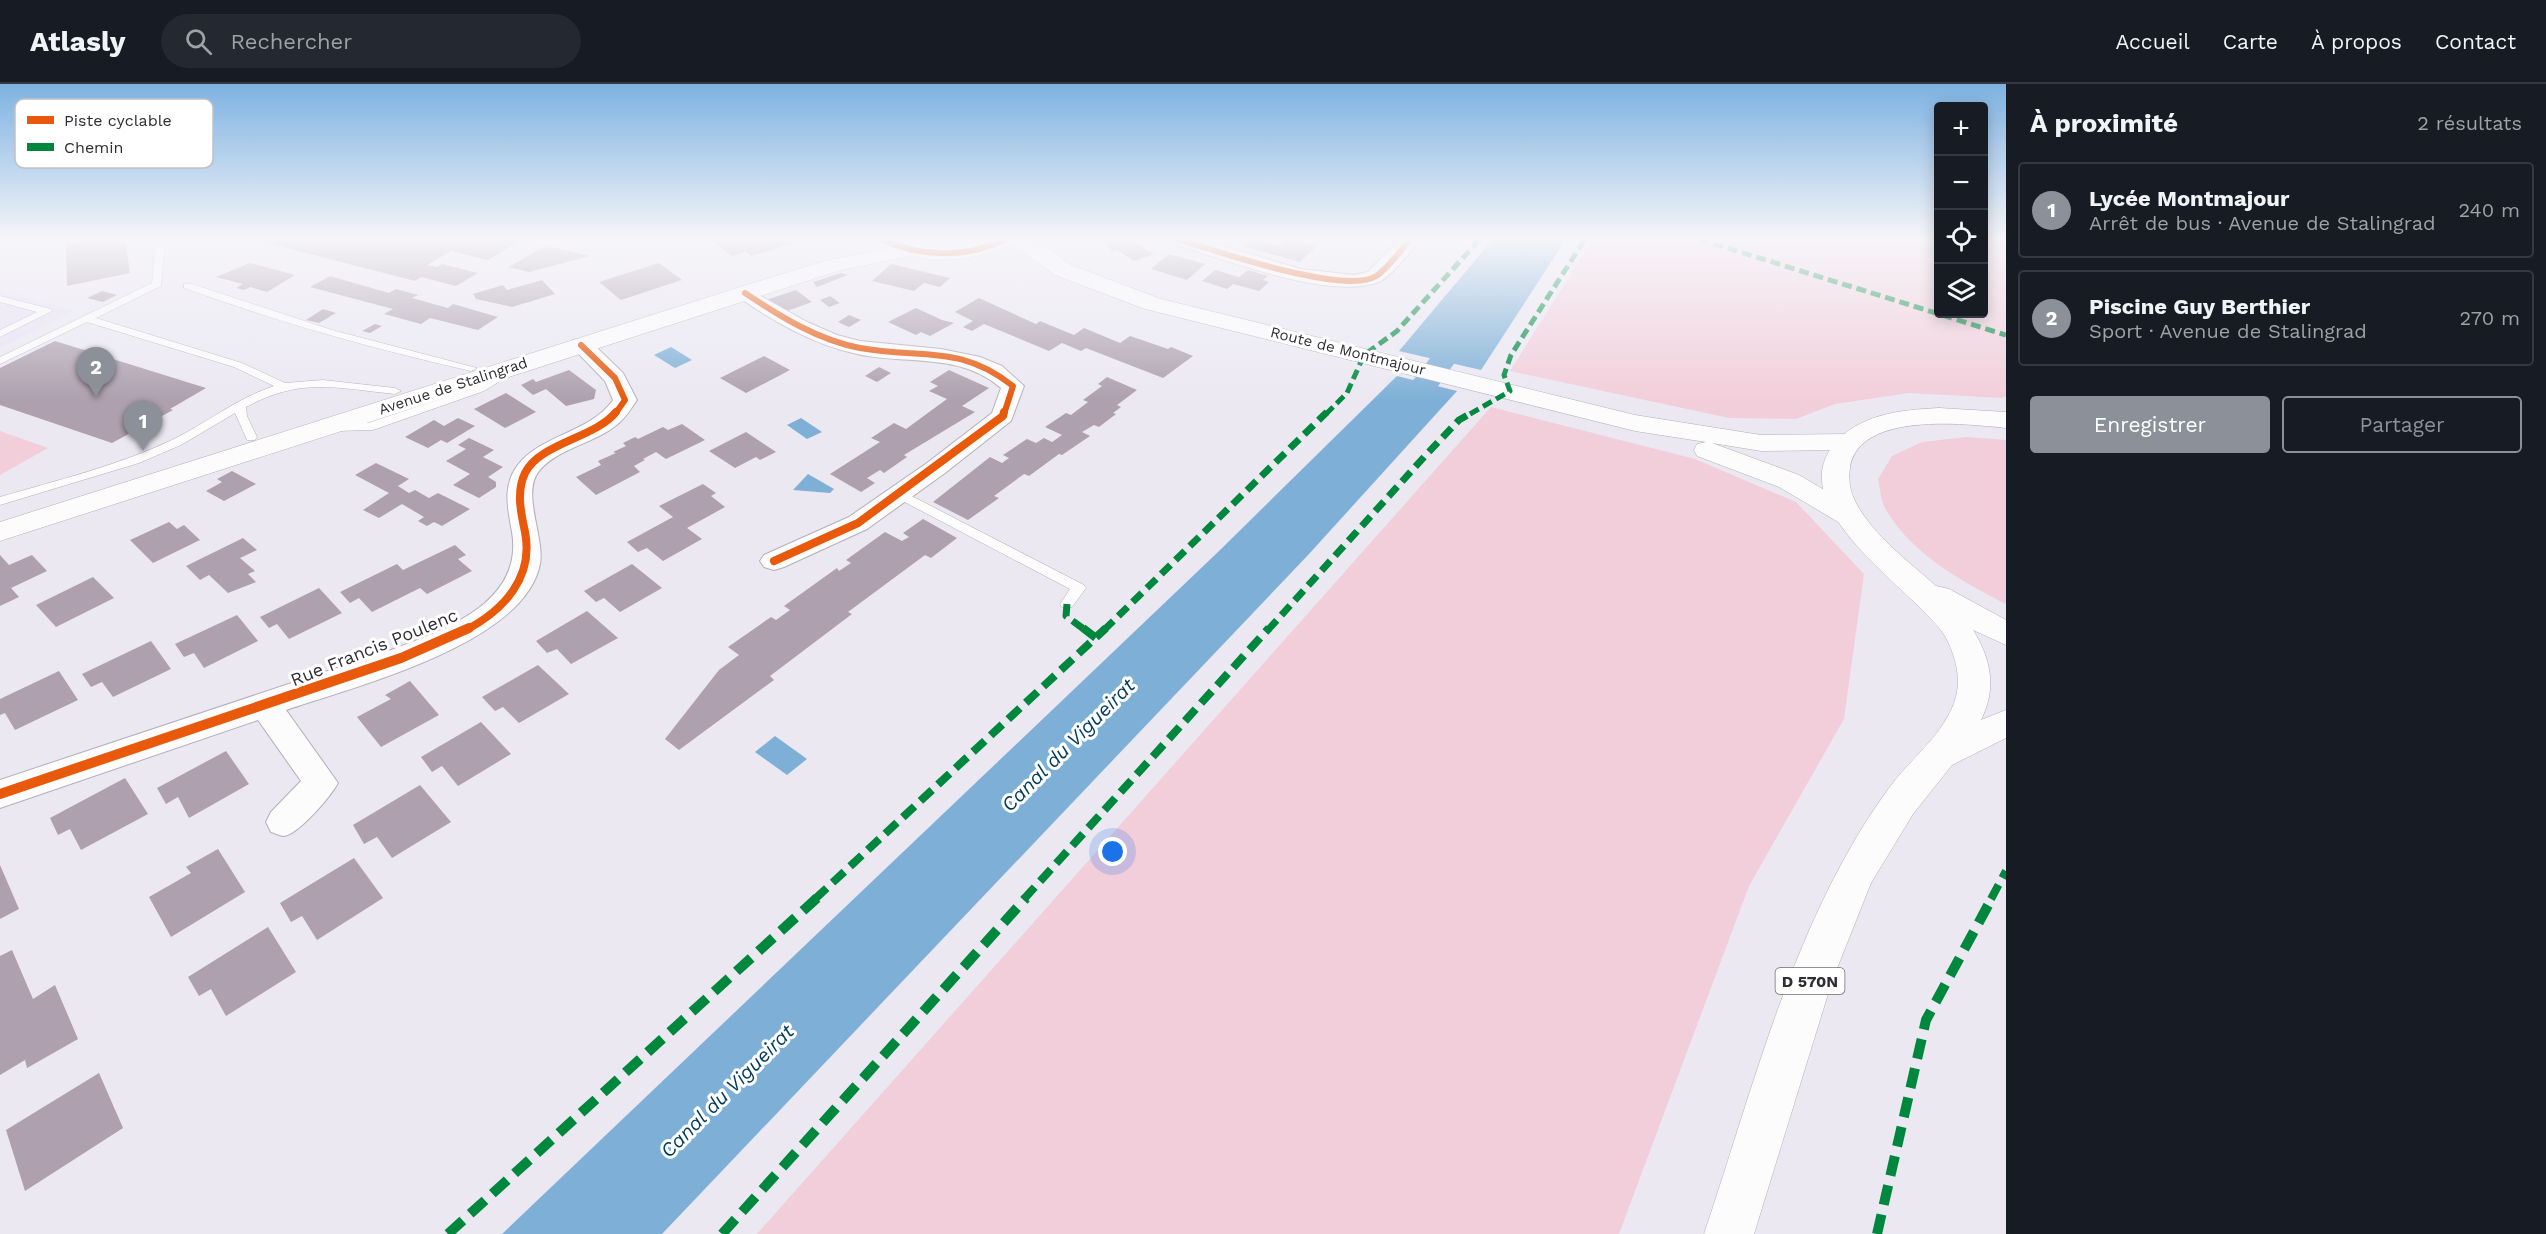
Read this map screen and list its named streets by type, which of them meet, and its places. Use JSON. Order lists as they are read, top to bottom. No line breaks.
{"streets":{"main road":["Route de Montmajour","Avenue de Stalingrad","D 570N"],"street":["Rue Francis Poulenc"]},"crossings":[["Avenue de Stalingrad","Rue Francis Poulenc"]],"water":["Canal du Vigueirat"],"legend":["Piste cyclable","Chemin"],"page":{"header":"Atlasly","search":"Rechercher","nav":["Accueil","Carte","À propos","Contact"],"heading":["À proximité","2 résultats"],"map_buttons":["+","−"],"list":[{"mark":"1","name":"Lycée Montmajour","note":"Arrêt de bus · Avenue de Stalingrad","value":"240 m"},{"mark":"2","name":"Piscine Guy Berthier","note":"Sport · Avenue de Stalingrad","value":"270 m"}],"pins":["2","1"],"buttons":["Enregistrer","Partager"]}}
